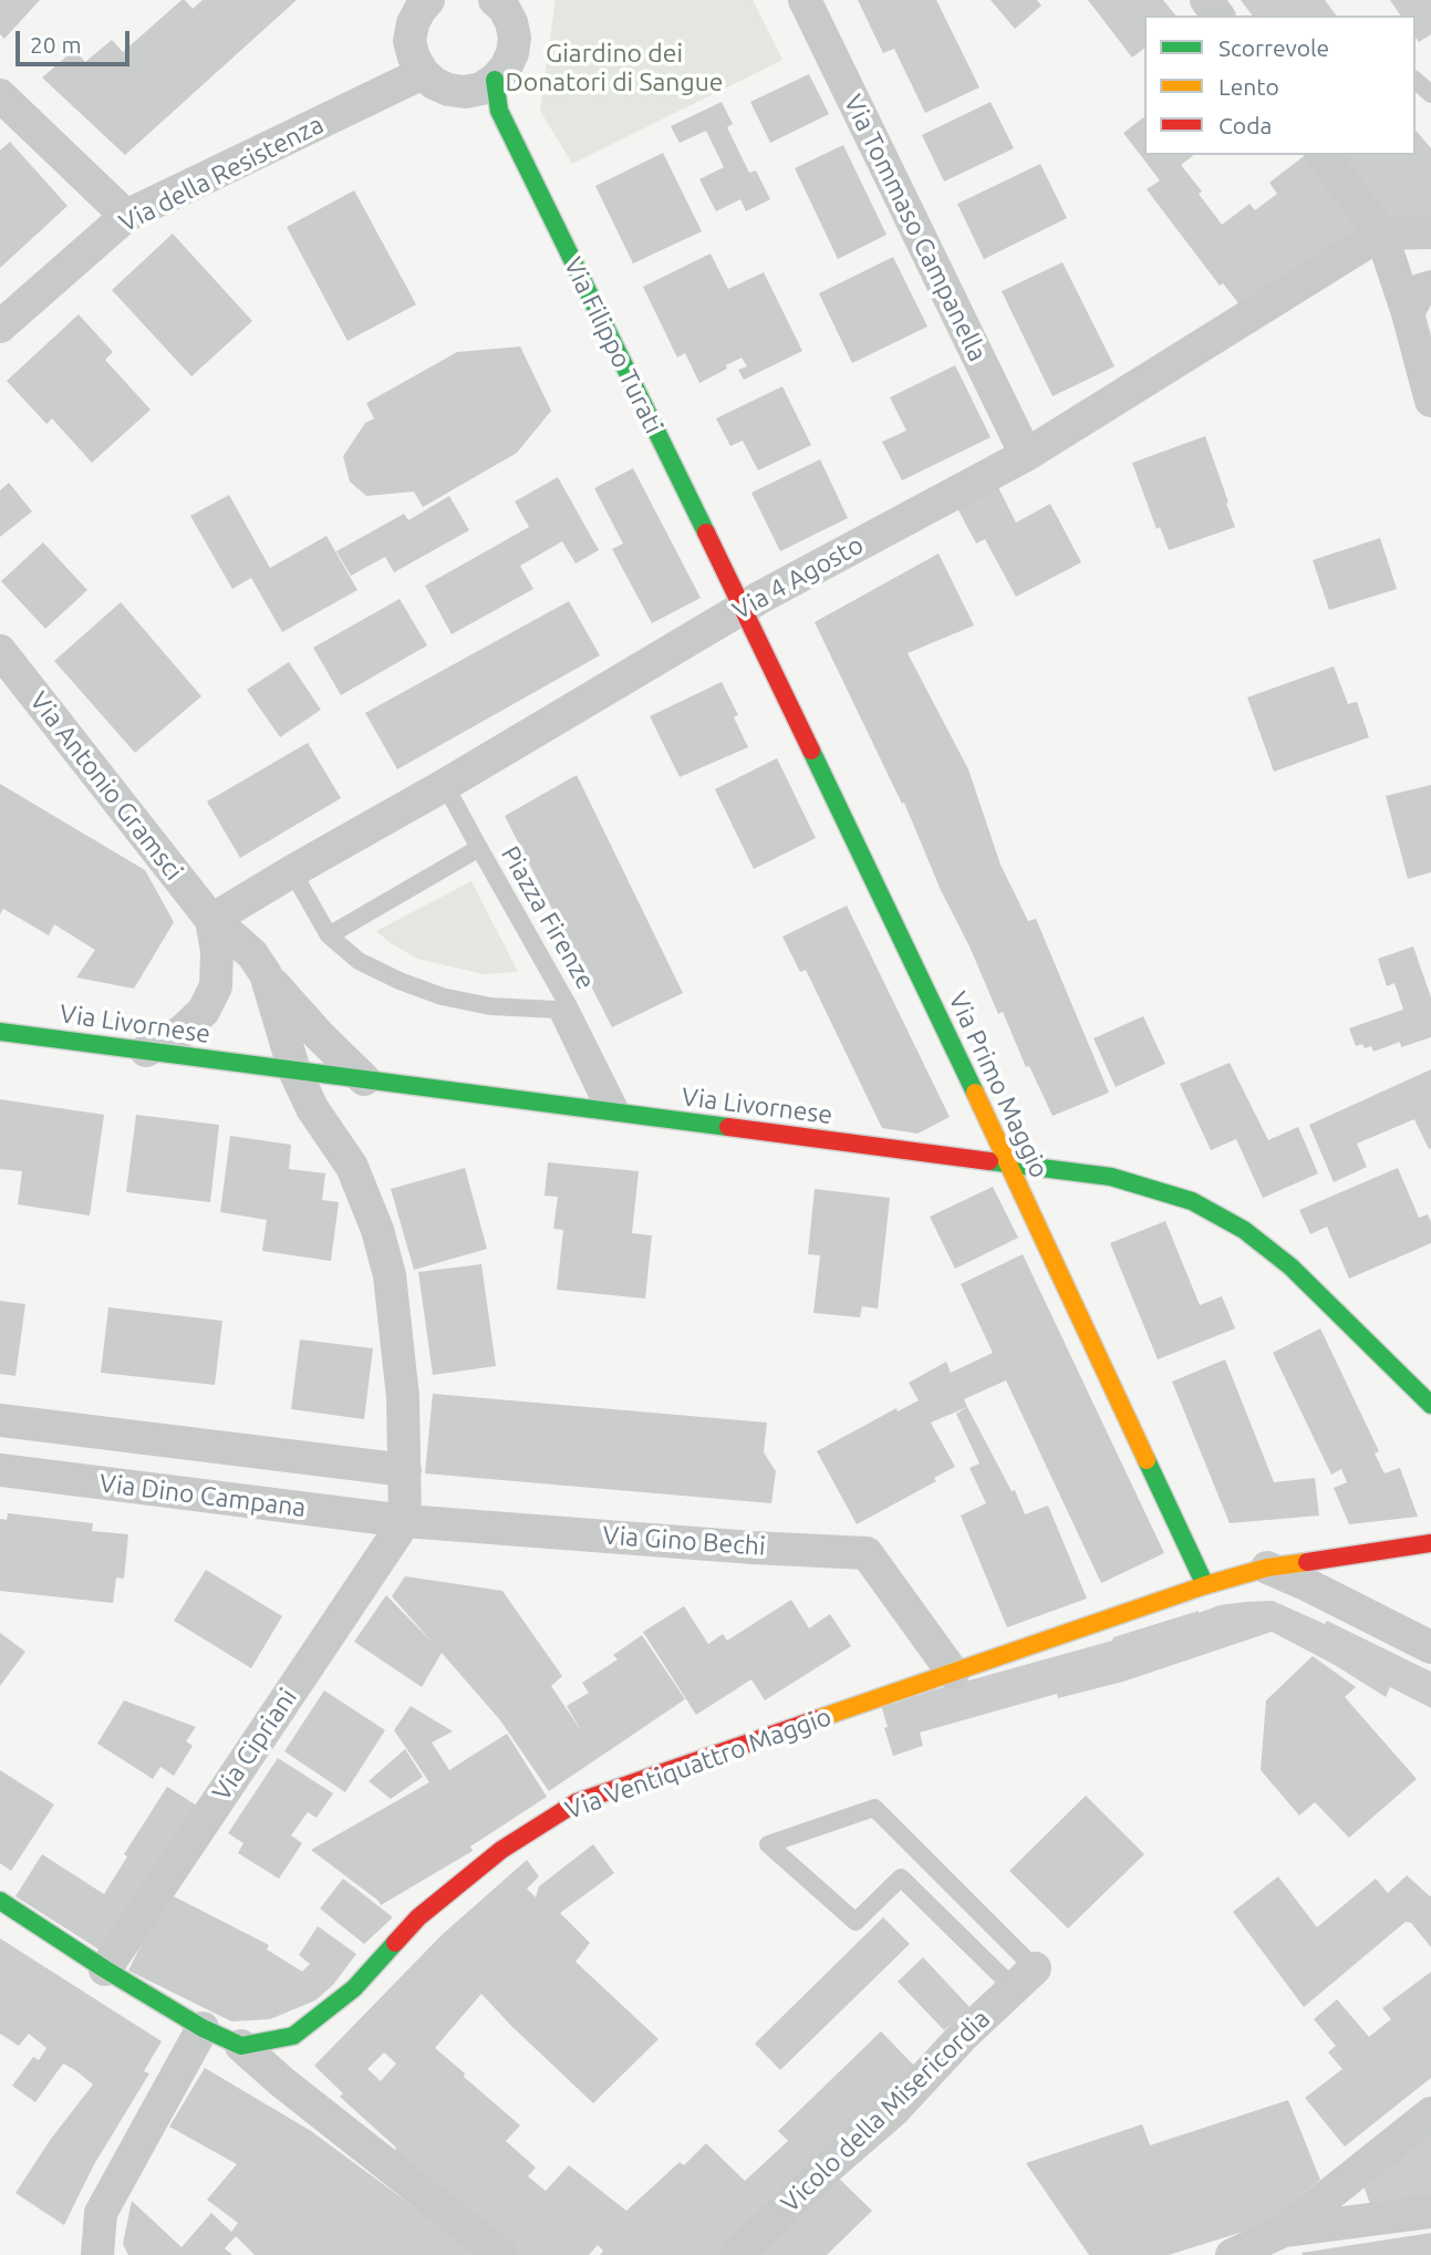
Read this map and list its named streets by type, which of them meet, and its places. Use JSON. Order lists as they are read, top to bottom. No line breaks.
{"streets":{"street":["Via della Resistenza","Via Tommaso Campanella","Via Filippo Turati","Via 4 Agosto","Via Antonio Gramsci","Via Livornese","Via Primo Maggio","Via Dino Campana","Via Gino Bechi","Via Cipriani","Via Ventiquattro Maggio","Vicolo della Misericordia"],"lane":["Piazza Firenze"]},"crossings":[["Via Tommaso Campanella","Via 4 Agosto"],["Via Filippo Turati","Via 4 Agosto"],["Via Filippo Turati","Via Primo Maggio"],["Via 4 Agosto","Via Antonio Gramsci"],["Via 4 Agosto","Via Primo Maggio"],["Via Antonio Gramsci","Via Livornese"],["Via Antonio Gramsci","Via Dino Campana"],["Piazza Firenze","Via Livornese"],["Via Livornese","Via Primo Maggio"],["Via Primo Maggio","Via Ventiquattro Maggio"],["Via Dino Campana","Via Gino Bechi"],["Via Dino Campana","Via Cipriani"],["Via Gino Bechi","Via Cipriani"],["Via Gino Bechi","Via Ventiquattro Maggio"]],"parks":["Giardino dei Donatori di Sangue"],"legend":["Scorrevole","Lento","Coda"],"scale_bar":"20 m"}
